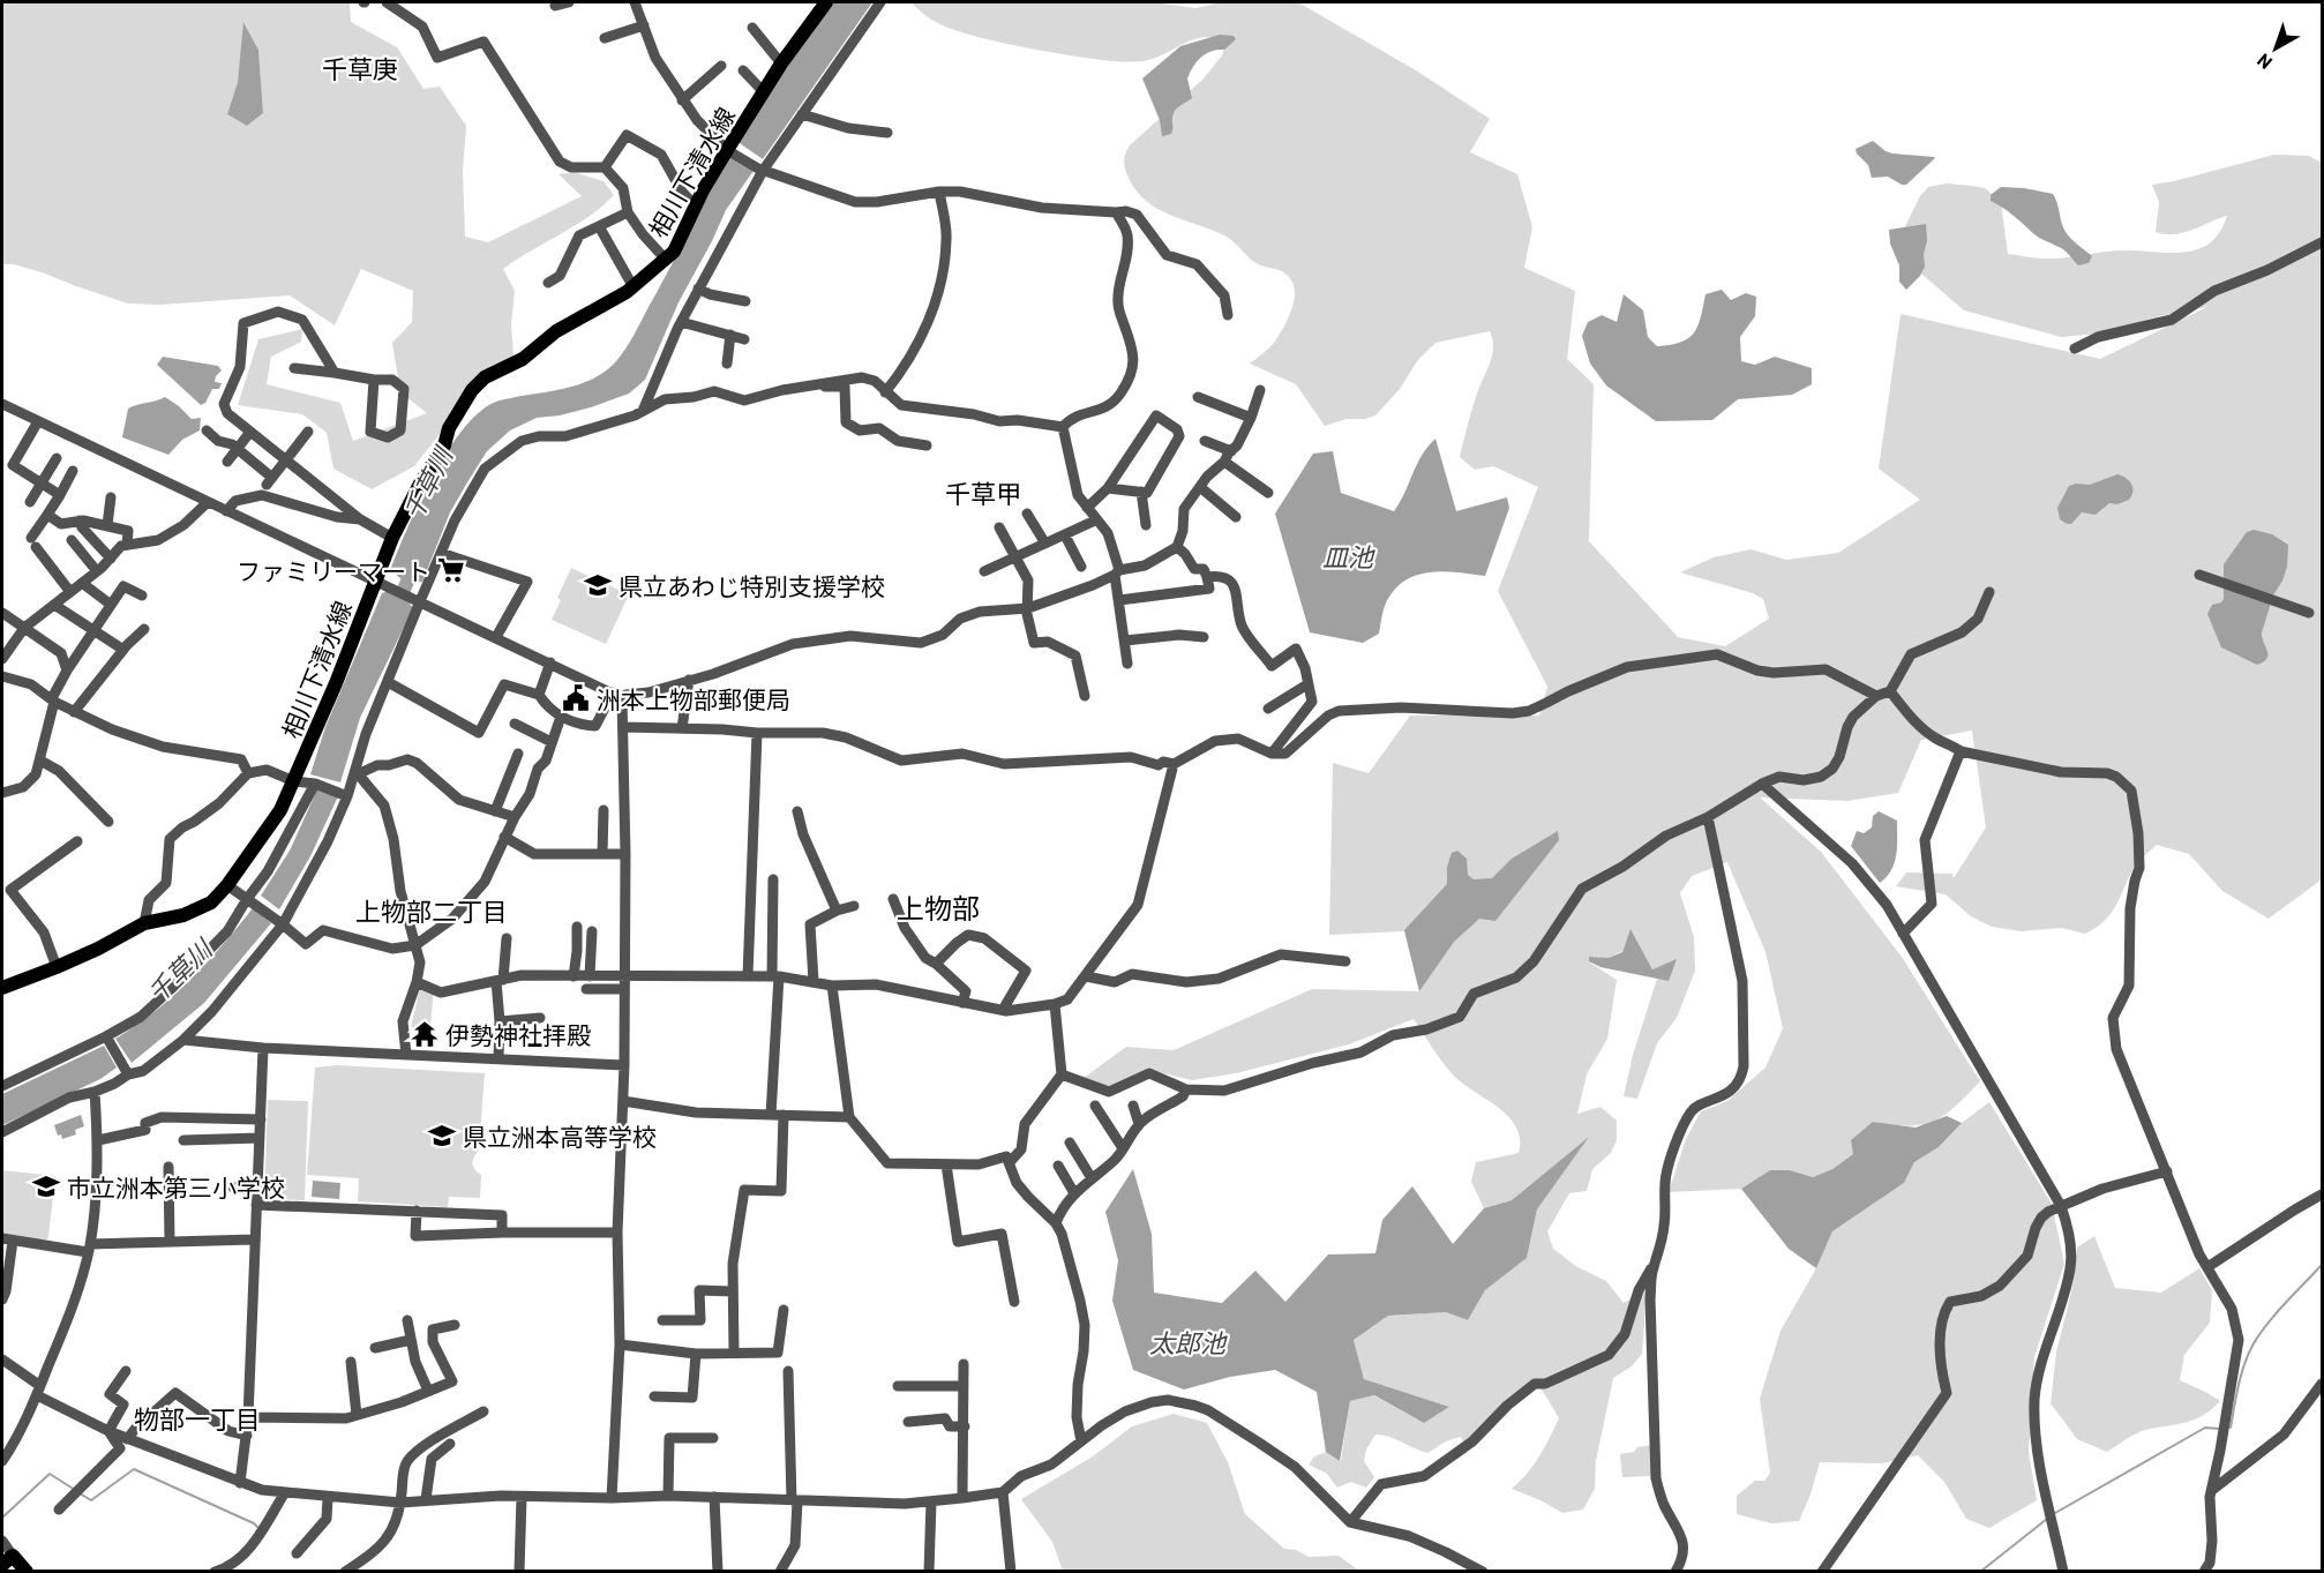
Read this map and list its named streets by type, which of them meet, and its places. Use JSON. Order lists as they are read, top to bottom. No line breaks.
{"streets":{"main road":["相川下清水線"]},"districts":["千草庚","千草甲","上物部","上物部二丁目","物部一丁目"],"water":["千草川","皿池","太郎池"],"places":{"supermarket":["ファミリーマート"],"school or university":["県立あわじ特別支援学校","県立洲本高等学校","市立洲本第三小学校"],"public building":["洲本上物部郵便局"],"temple":["伊勢神社拝殿"]},"north":"bottom left"}
